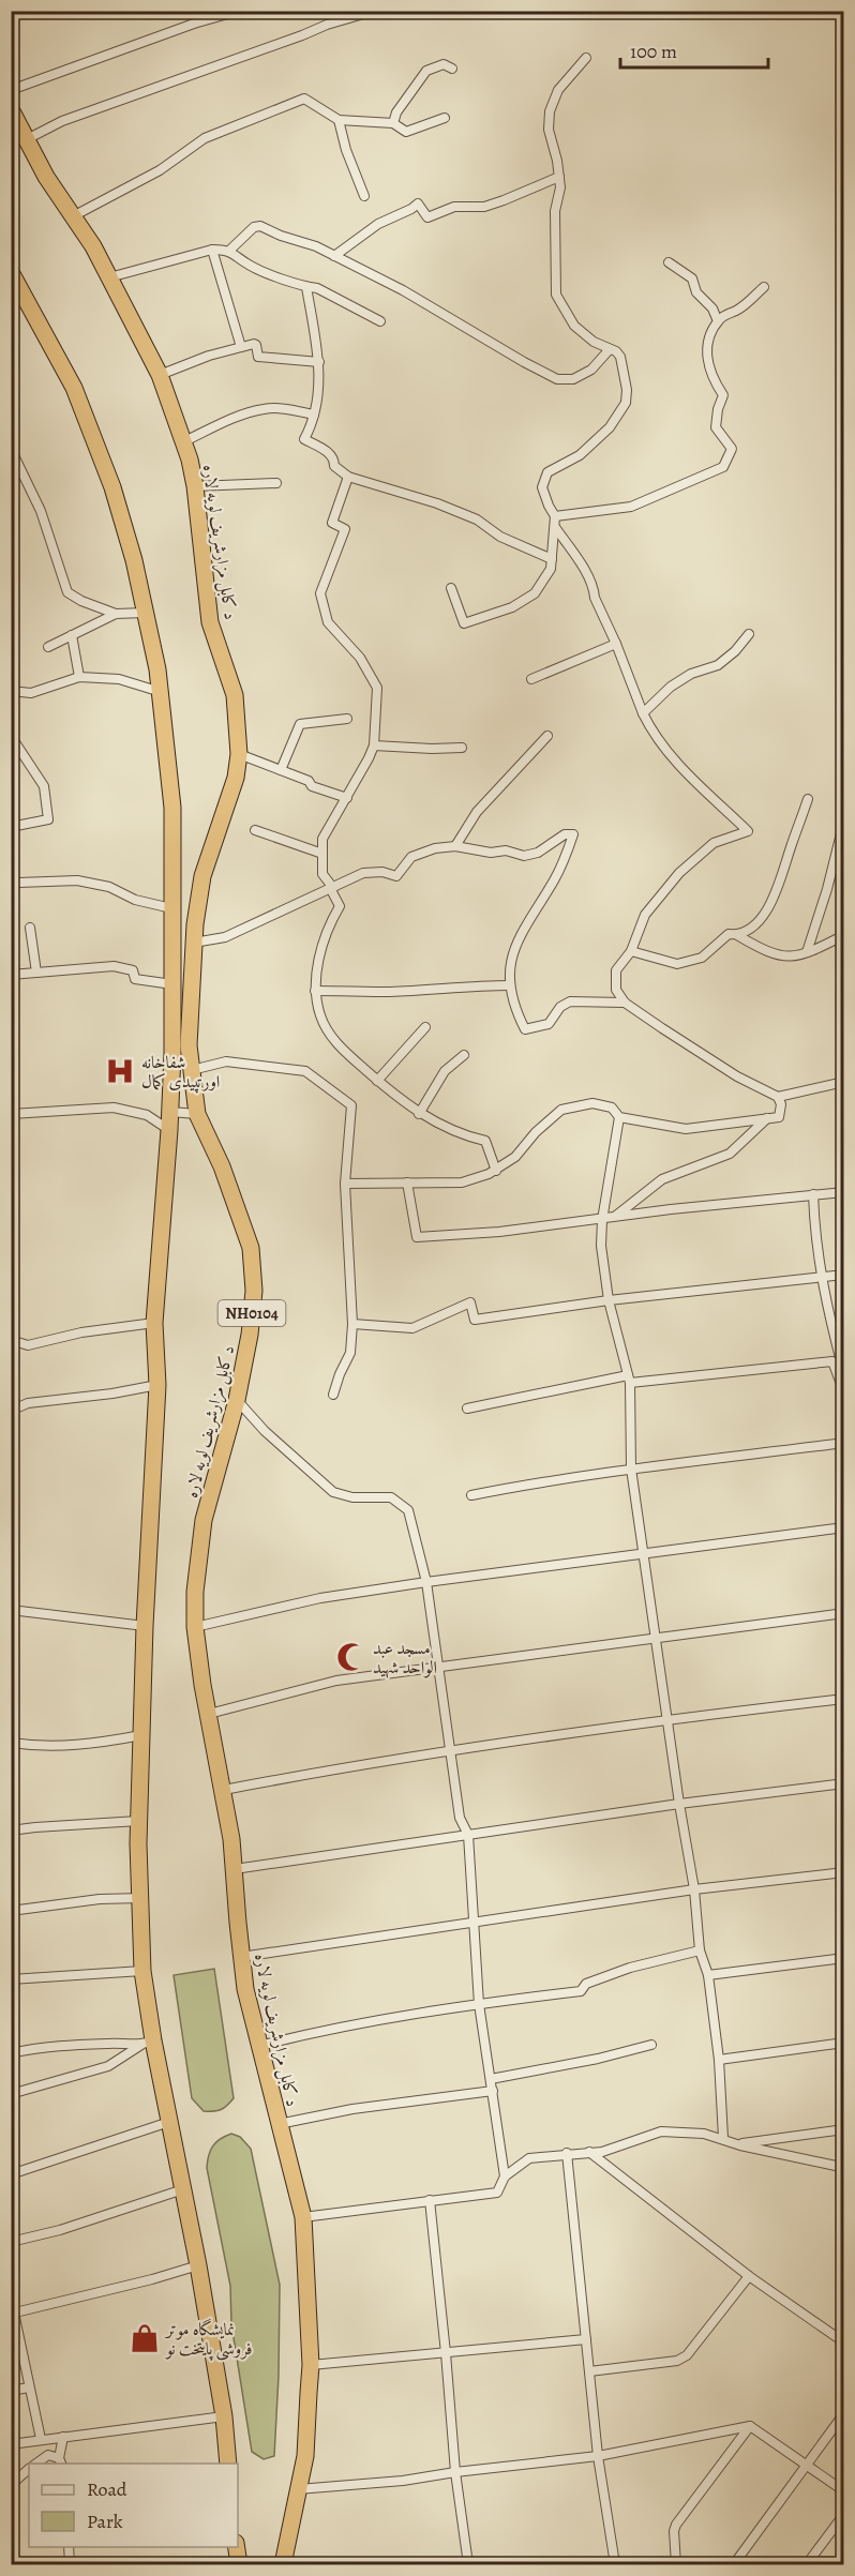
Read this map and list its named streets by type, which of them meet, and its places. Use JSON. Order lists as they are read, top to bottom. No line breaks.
{"streets":{"highway":["د کابل مزارشریف لویه لاره","NH0104"]},"places":{"hospital":["شفاخانه اورتپیدی کمال"],"mosque":["مسجد عبد الواحد شهید"],"shop":["نمایشگاه موتر فروشی پایتخت نو"]},"legend":["Road","Park"],"scale_bar":"100 m"}
